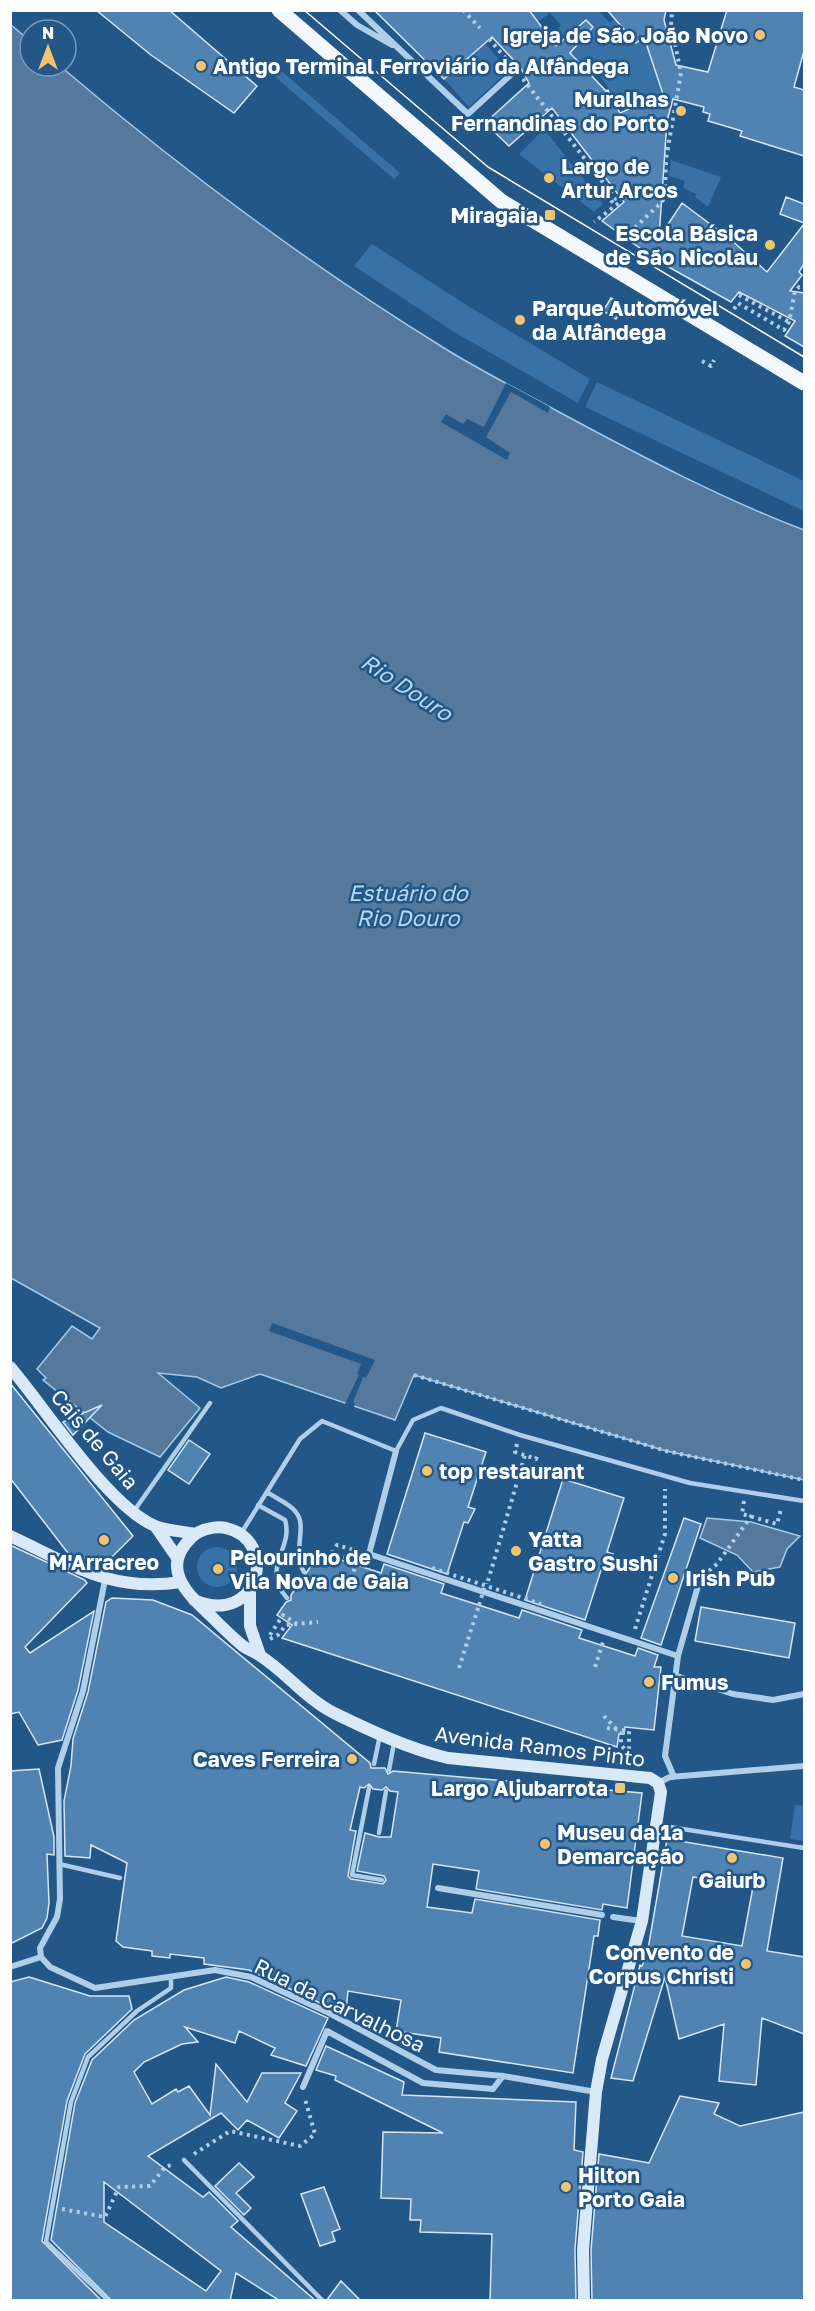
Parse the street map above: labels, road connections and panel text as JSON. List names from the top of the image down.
{
  "streets": {
    "street": ["Cais de Gaia", "Avenida Ramos Pinto", "Rua da Carvalhosa"]
  },
  "crossings": [
    ["Cais de Gaia", "Avenida Ramos Pinto"]
  ],
  "water": ["Rio Douro", "Estuário do Rio Douro"],
  "places": {
    "other": [
      "Igreja de São João Novo",
      "Antigo Terminal Ferroviário da Alfândega",
      "Muralhas Fernandinas do Porto",
      "Largo de Artur Arcos",
      "Escola Básica de São Nicolau",
      "Parque Automóvel da Alfândega",
      "top restaurant",
      "M'Arracreo",
      "Yatta Gastro Sushi",
      "Pelourinho de Vila Nova de Gaia",
      "Irish Pub",
      "Fumus",
      "Caves Ferreira",
      "Museu da 1ª Demarcação",
      "Gaiurb",
      "Convento de Corpus Christi",
      "Hilton Porto Gaia"
    ],
    "transit": ["Miragaia", "Largo Aljubarrota"]
  },
  "north": "top"
}
